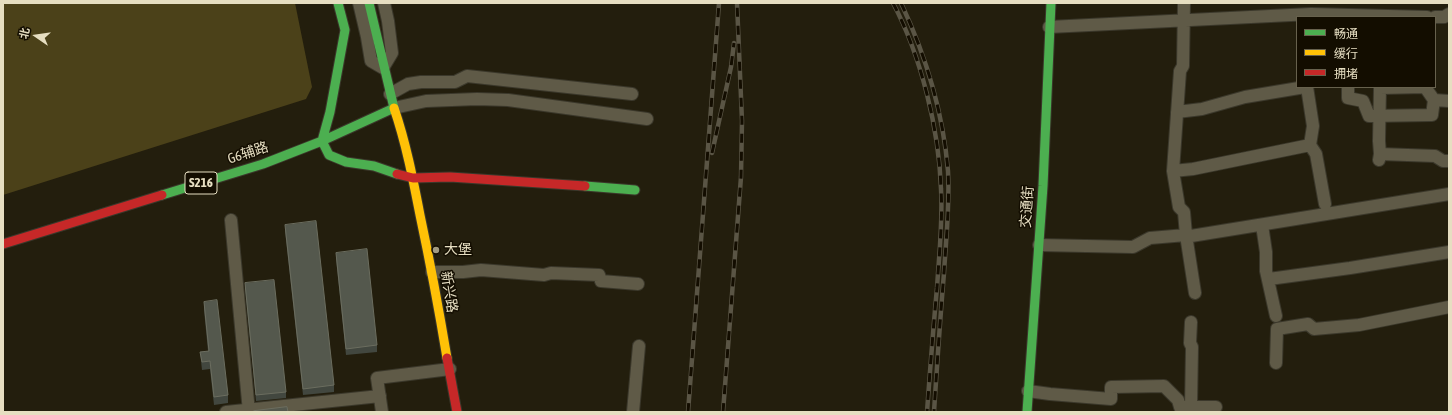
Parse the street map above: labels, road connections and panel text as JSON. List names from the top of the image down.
{
  "streets": {
    "street": [
      "G6辅路",
      "S216",
      "交通街",
      "新兴路"
    ]
  },
  "crossings": [
    ["G6辅路", "新兴路"]
  ],
  "places": ["大堡"],
  "legend": ["畅通", "缓行", "拥堵"],
  "north": "left"
}
